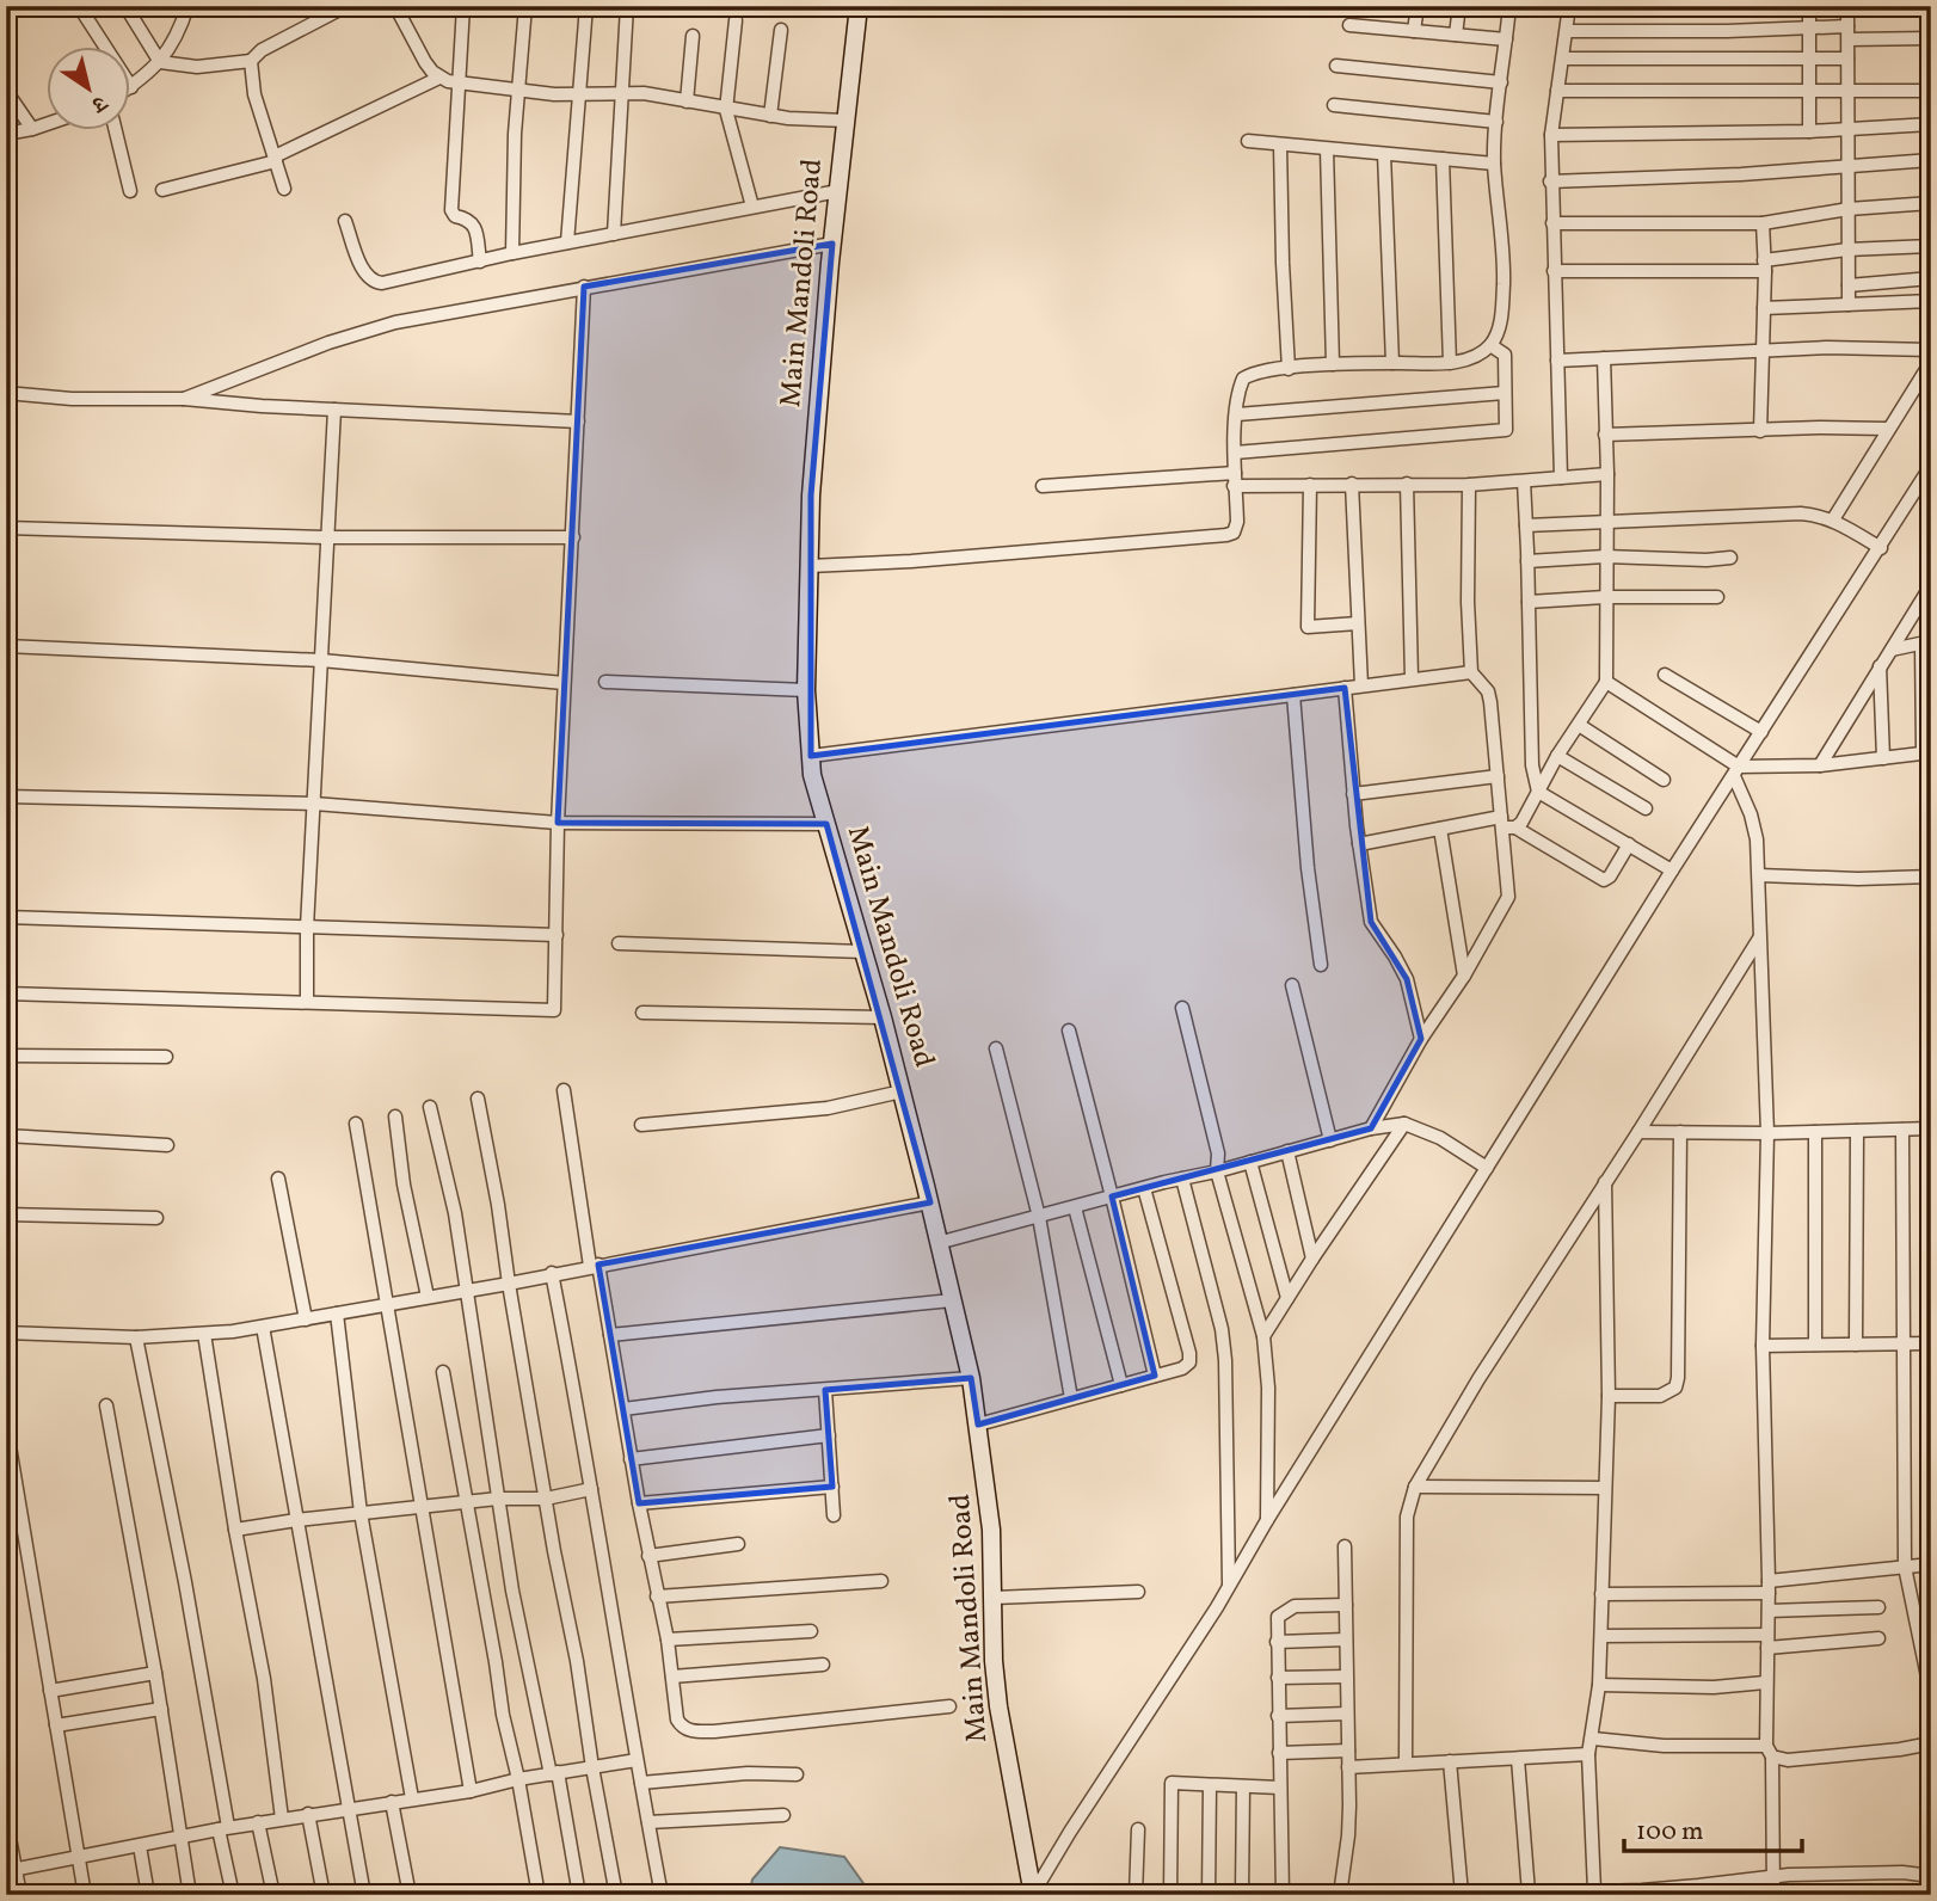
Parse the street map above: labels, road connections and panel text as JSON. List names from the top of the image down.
{
  "streets": {
    "street": ["Main Mandoli Road"]
  },
  "scale_bar": "100 m",
  "north": "bottom right"
}
